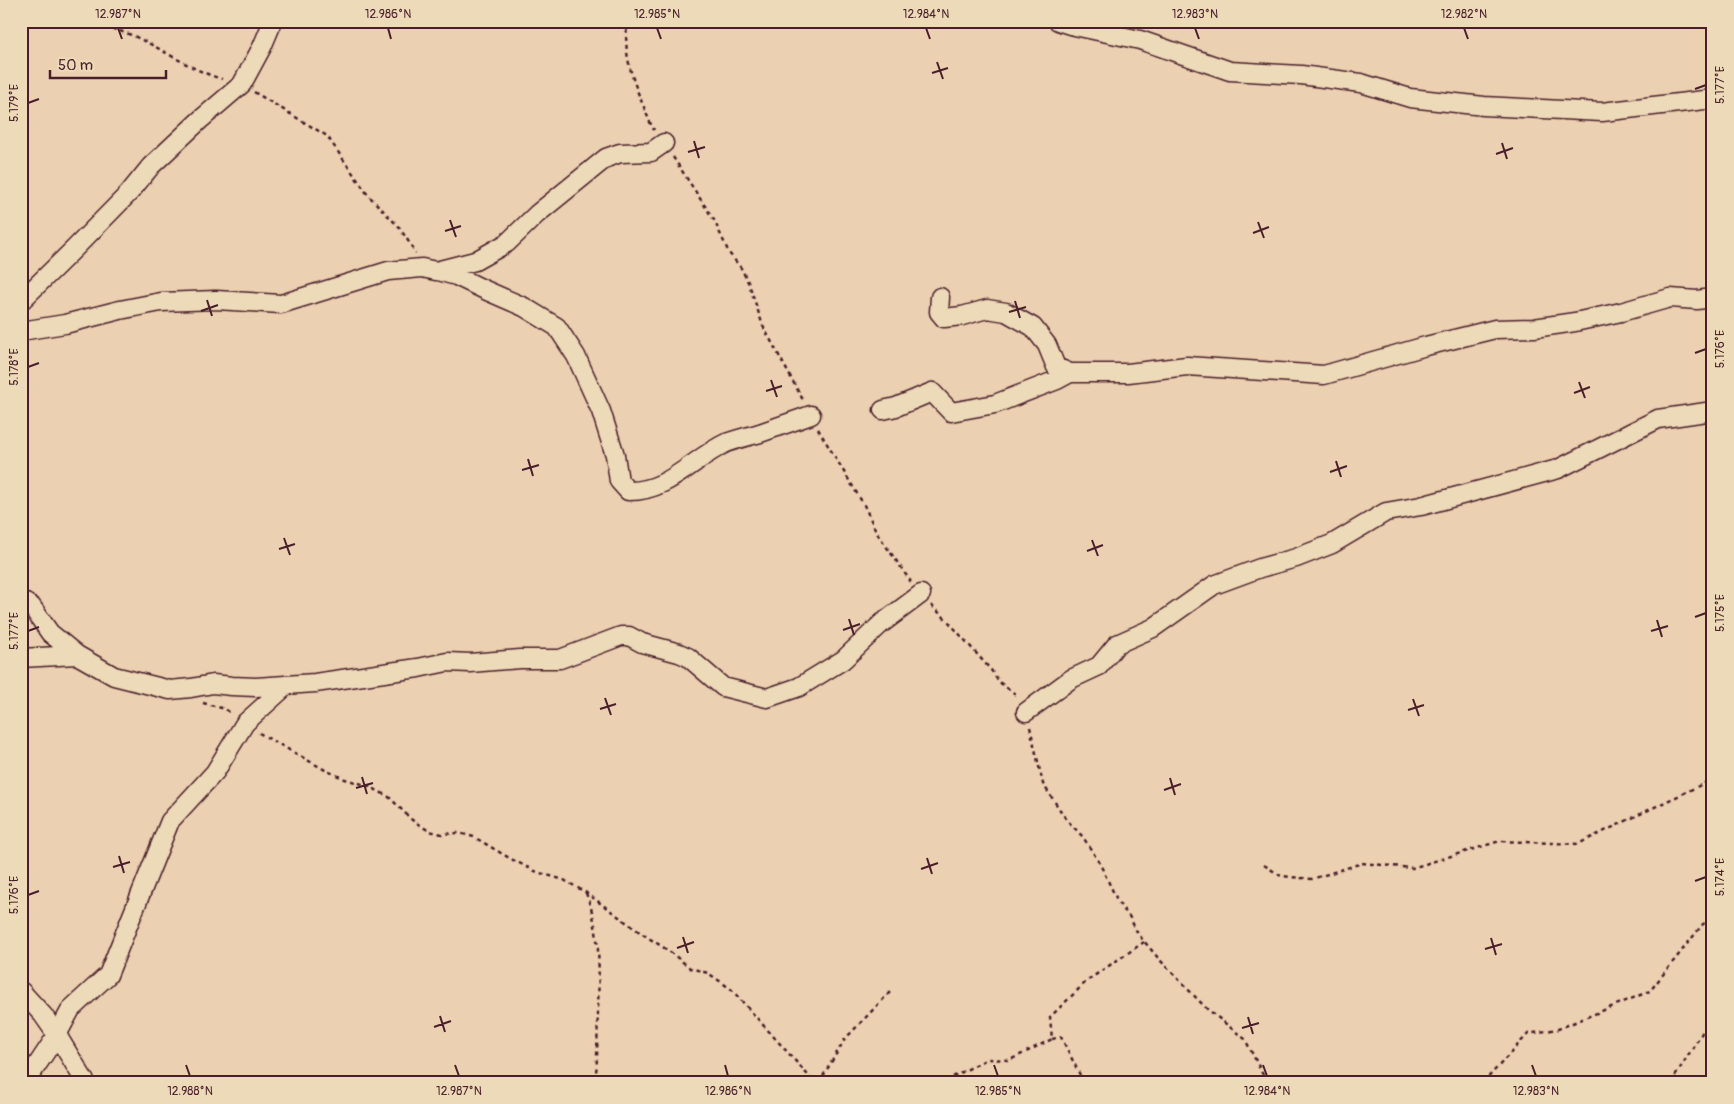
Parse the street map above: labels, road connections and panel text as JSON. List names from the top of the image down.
{
  "scale_bar": "50 m",
  "coordinates": [
    "12.987°N",
    "12.986°N",
    "12.985°N",
    "12.984°N",
    "12.983°N",
    "12.982°N",
    "5.177°E",
    "5.179°E",
    "5.176°E",
    "5.178°E",
    "5.175°E",
    "5.174°E",
    "12.988°N"
  ]
}
